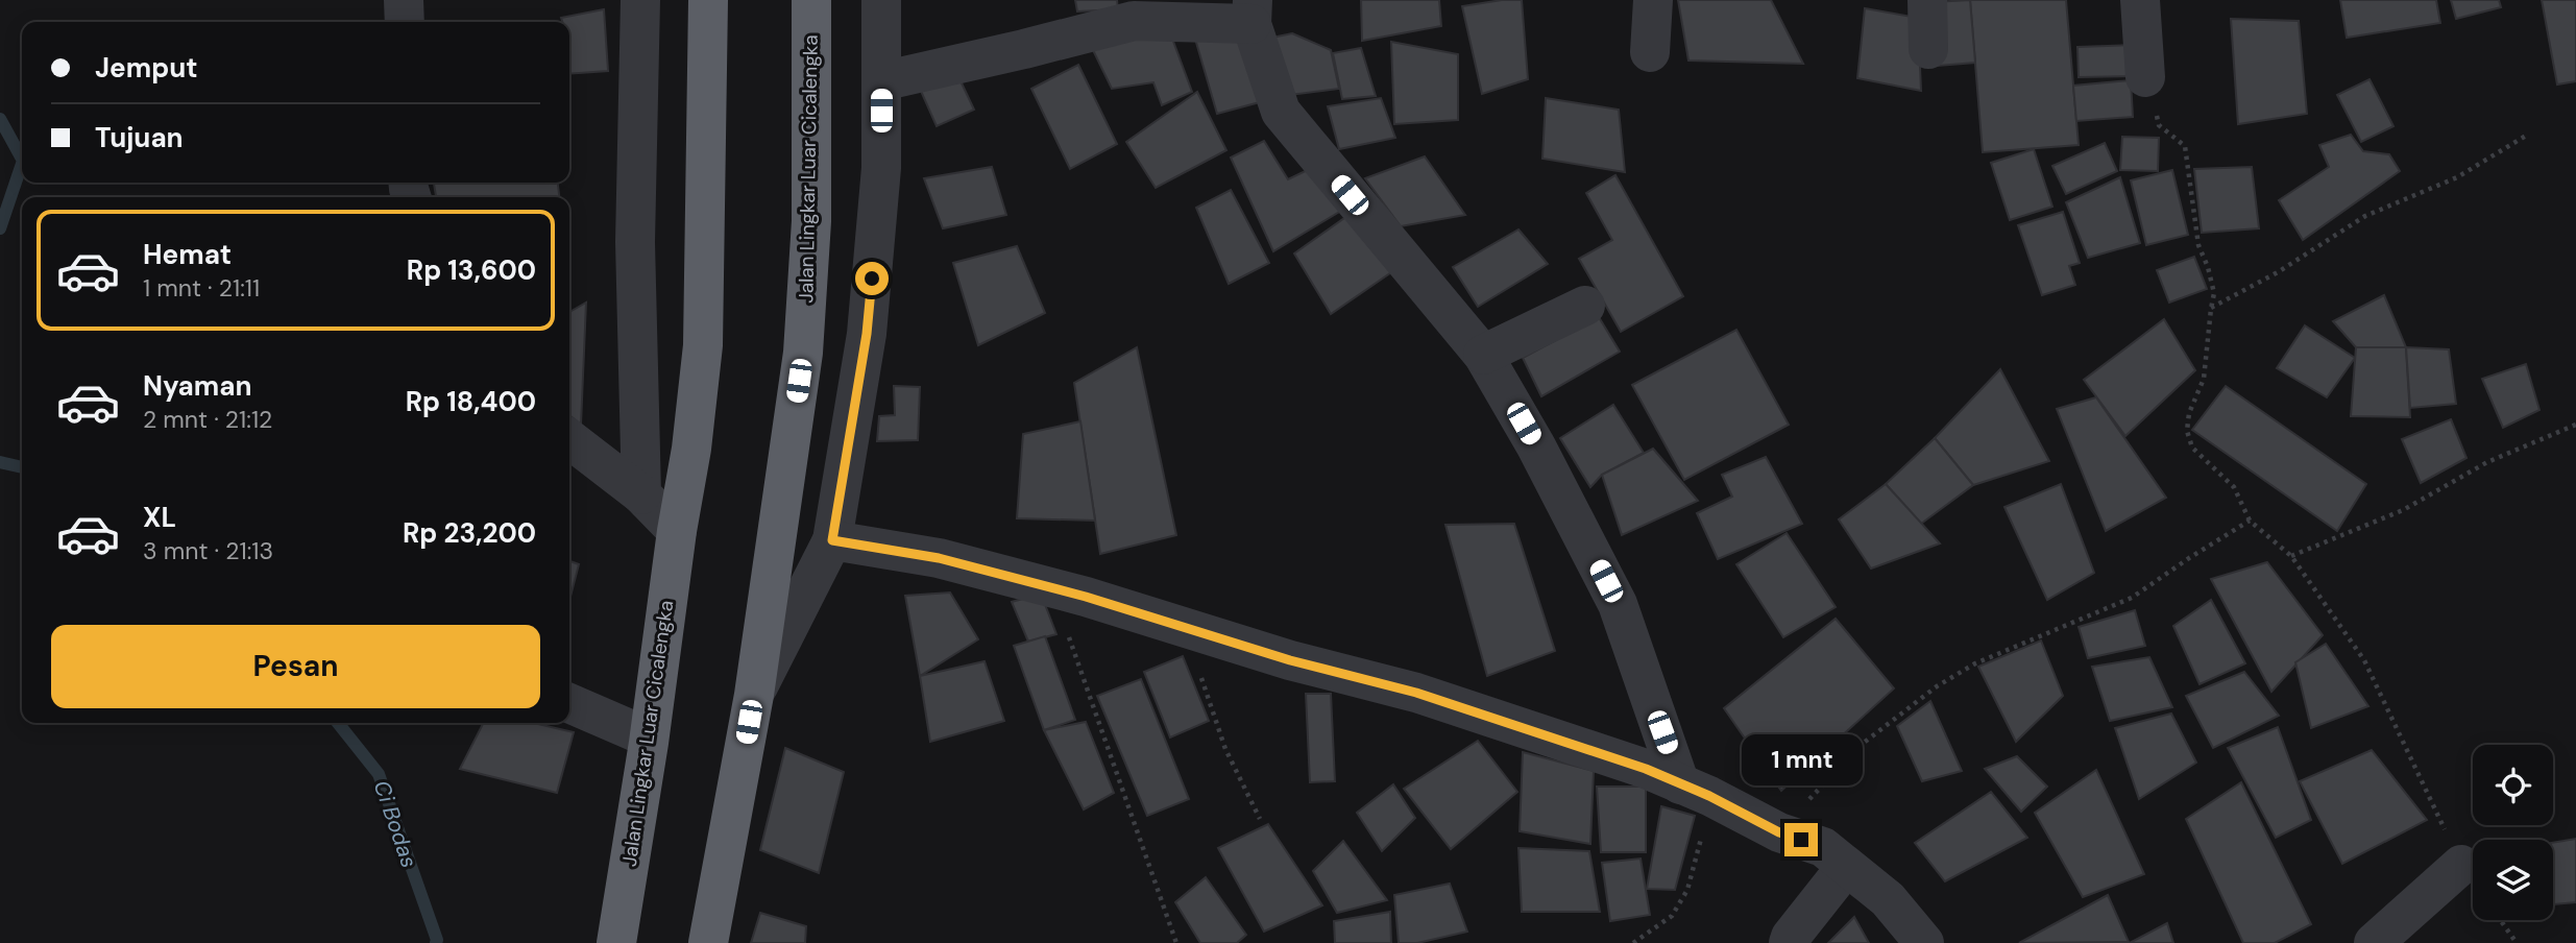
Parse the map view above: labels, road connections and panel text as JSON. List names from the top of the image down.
{
  "streets": {
    "highway": ["Jalan Lingkar Luar Cicalengka"]
  },
  "water": ["Ci Bodas"],
  "page": {
    "banner": ["Jemput", "Tujuan"],
    "list": [
      {
        "name": "Hemat",
        "note": "1 mnt · 21:11",
        "value": "Rp 13,600"
      },
      {
        "name": "Nyaman",
        "note": "2 mnt · 21:12",
        "value": "Rp 18,400"
      },
      {
        "name": "XL",
        "note": "3 mnt · 21:13",
        "value": "Rp 23,200"
      }
    ],
    "buttons": "Pesan",
    "bubble": "1 mnt"
  }
}
